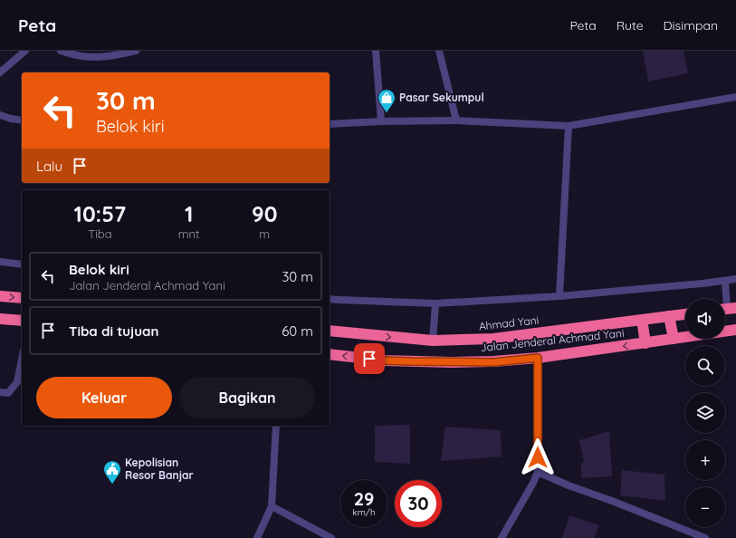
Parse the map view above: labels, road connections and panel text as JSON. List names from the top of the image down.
{
  "streets": {
    "highway": ["Ahmad Yani", "Jalan Jenderal Achmad Yani"]
  },
  "one_way": ["Jalan Jenderal Achmad Yani"],
  "places": {
    "shop": ["Pasar Sekumpul"],
    "public building": ["Kepolisian Resor Banjar"]
  },
  "page": {
    "header": "Peta",
    "nav": ["Peta", "Rute", "Disimpan"],
    "turn": ["30 m", "Belok kiri"],
    "then": "Lalu",
    "eta": [
      "10:57",
      "Tiba",
      "1",
      "mnt",
      "90",
      "m"
    ],
    "list": [
      {
        "name": "Belok kiri",
        "note": "Jalan Jenderal Achmad Yani",
        "value": "30 m"
      },
      {
        "name": "Tiba di tujuan",
        "value": "60 m"
      }
    ],
    "map_buttons": ["+", "−"],
    "buttons": ["Keluar", "Bagikan"],
    "speed": "29 km/h",
    "limit": "30"
  }
}
